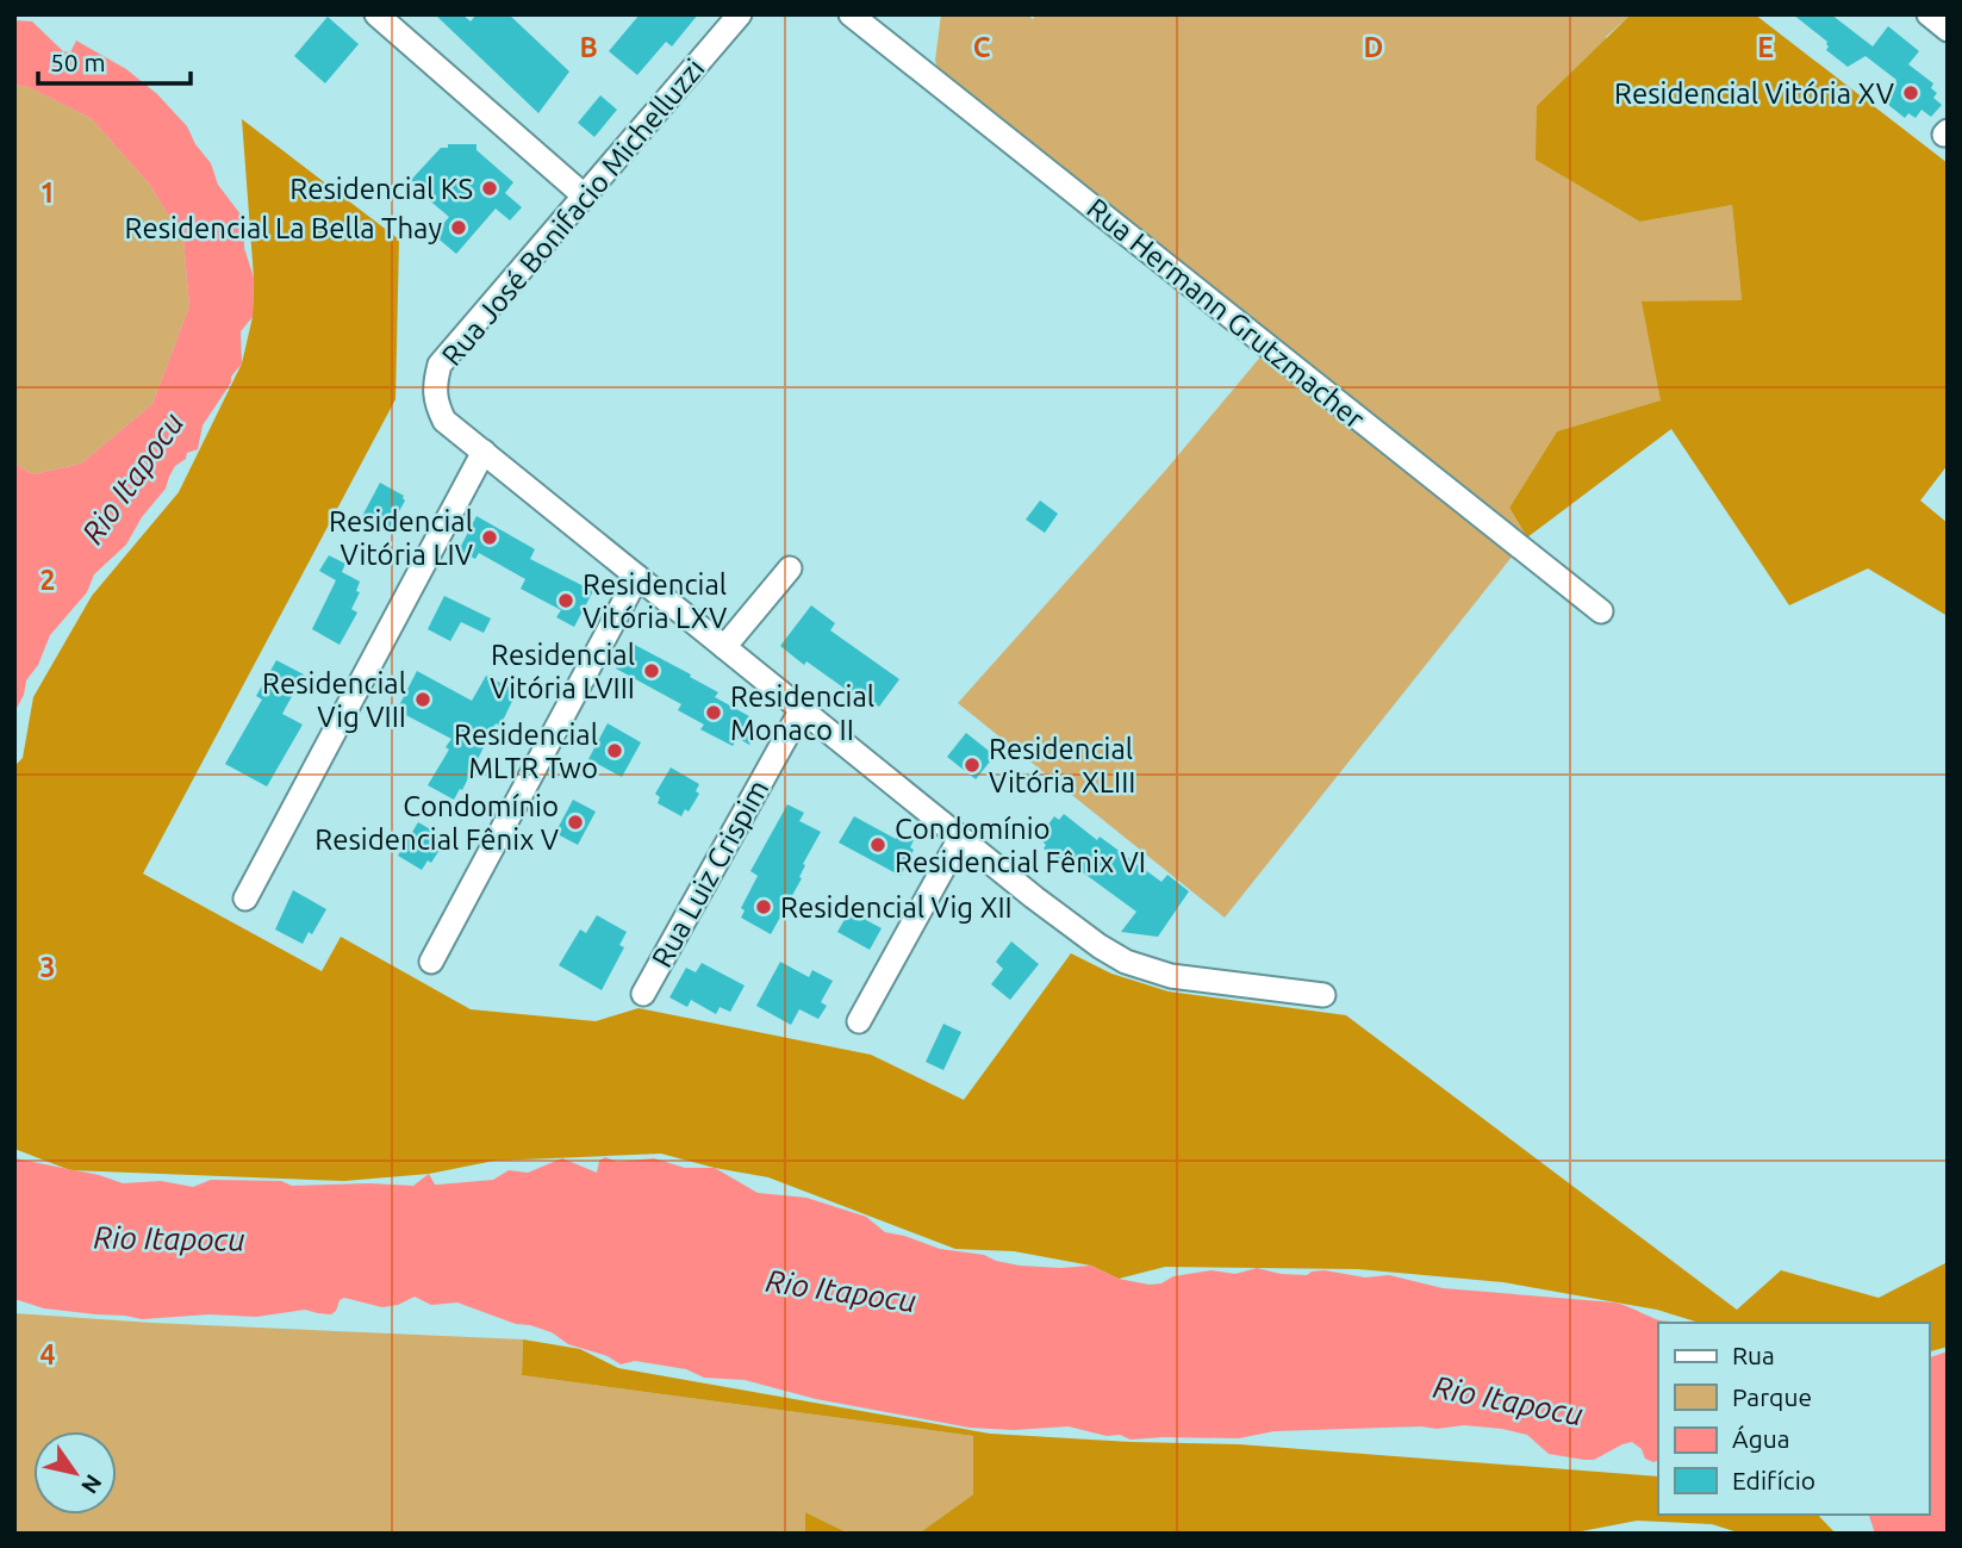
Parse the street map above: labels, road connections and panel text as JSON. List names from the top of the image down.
{
  "streets": {
    "street": ["Rua José Bonifacio Michelluzzi", "Rua Hermann Grutzmacher", "Rua Luiz Crispim"]
  },
  "water": ["Rio Itapocu"],
  "places": [
    "Residencial Vitória XV",
    "Residencial KS",
    "Residencial La Bella Thay",
    "Residencial Vitória LIV",
    "Residencial Vitória LXV",
    "Residencial Vitória LVIII",
    "Residencial Vig VIII",
    "Residencial Monaco II",
    "Residencial MLTR Two",
    "Residencial Vitória XLIII",
    "Condomínio Residencial Fênix V",
    "Condomínio Residencial Fênix VI",
    "Residencial Vig XII"
  ],
  "legend": [
    "Rua",
    "Parque",
    "Água",
    "Edifício"
  ],
  "scale_bar": "50 m",
  "north": "bottom right",
  "grid": {
    "columns": [
      "B",
      "C",
      "D",
      "E"
    ],
    "rows": [
      "1",
      "2",
      "3",
      "4"
    ]
  }
}
